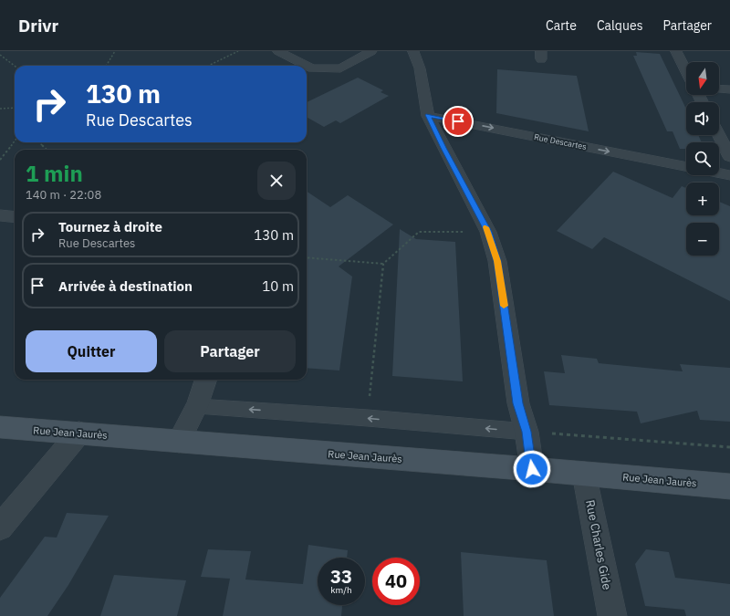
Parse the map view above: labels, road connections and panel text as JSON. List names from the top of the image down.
{
  "streets": {
    "main road": ["Rue Jean Jaurès"],
    "street": ["Rue Descartes", "Rue Charles Gide"]
  },
  "crossings": [
    ["Rue Jean Jaurès", "Rue Charles Gide"]
  ],
  "one_way": ["Rue Descartes"],
  "north": "bottom",
  "page": {
    "header": "Drivr",
    "nav": ["Carte", "Calques", "Partager"],
    "map_buttons": ["+", "−"],
    "turn": ["130 m", "Rue Descartes"],
    "heading": ["1 min", "140 m · 22:08"],
    "list": [
      {
        "name": "Tournez à droite",
        "note": "Rue Descartes",
        "value": "130 m"
      },
      {
        "name": "Arrivée à destination",
        "value": "10 m"
      }
    ],
    "buttons": ["Quitter", "Partager"],
    "speed": "33 km/h",
    "limit": "40"
  }
}
